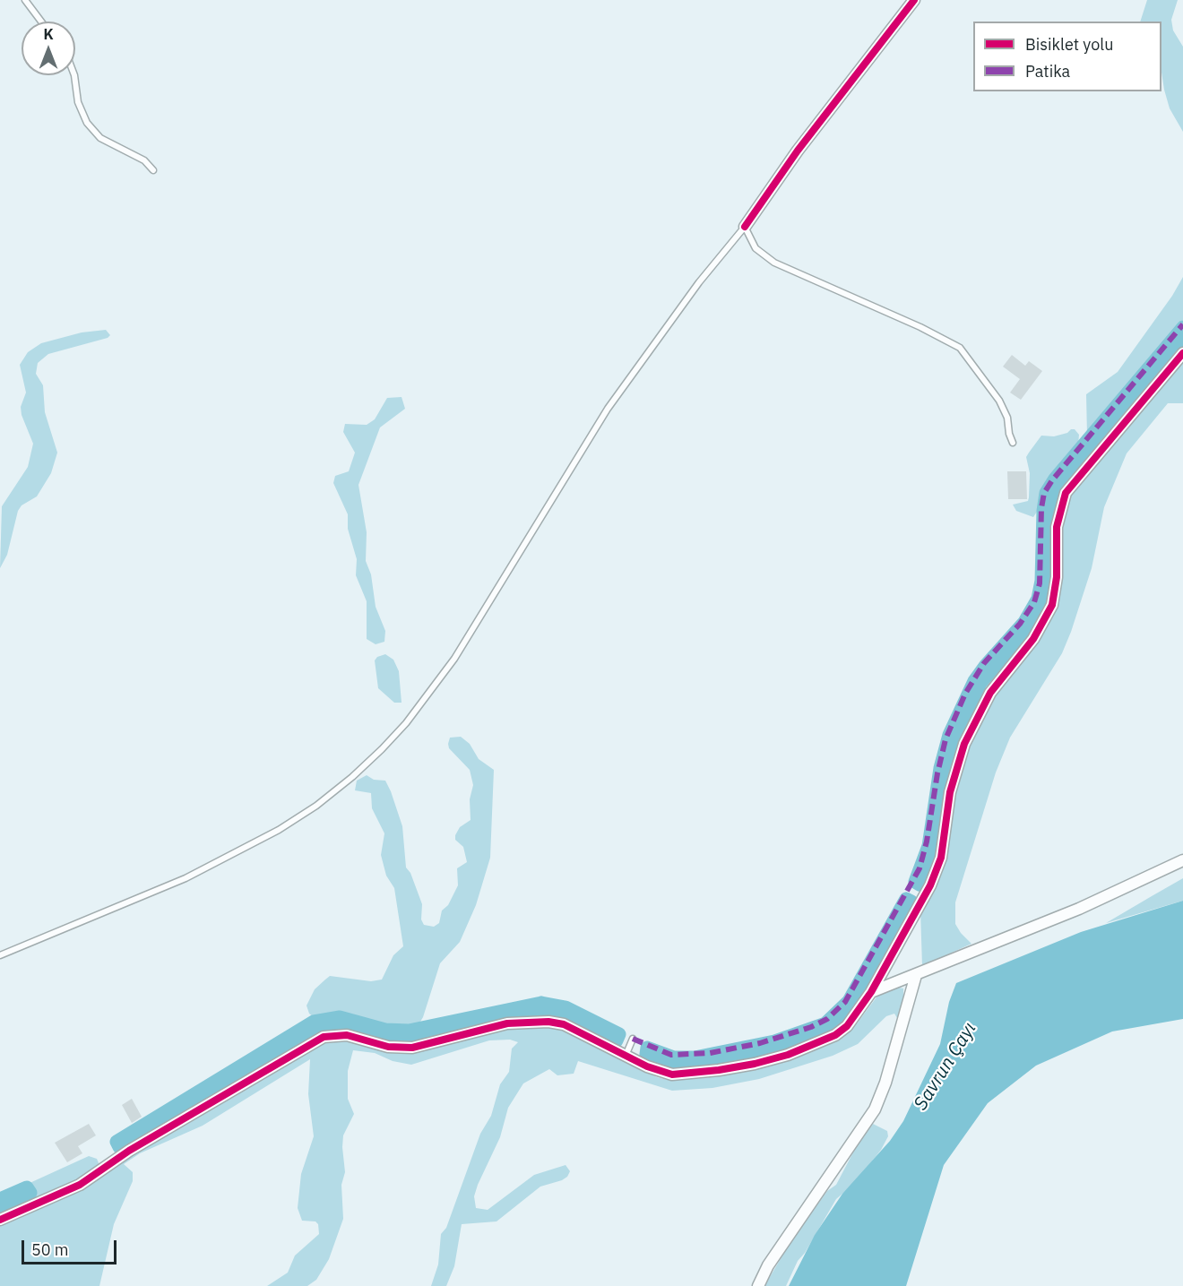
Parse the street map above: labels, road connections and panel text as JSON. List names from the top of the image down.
{
  "water": ["Savrun Çayı"],
  "legend": ["Bisiklet yolu", "Patika"],
  "scale_bar": "50 m",
  "north": "top"
}
